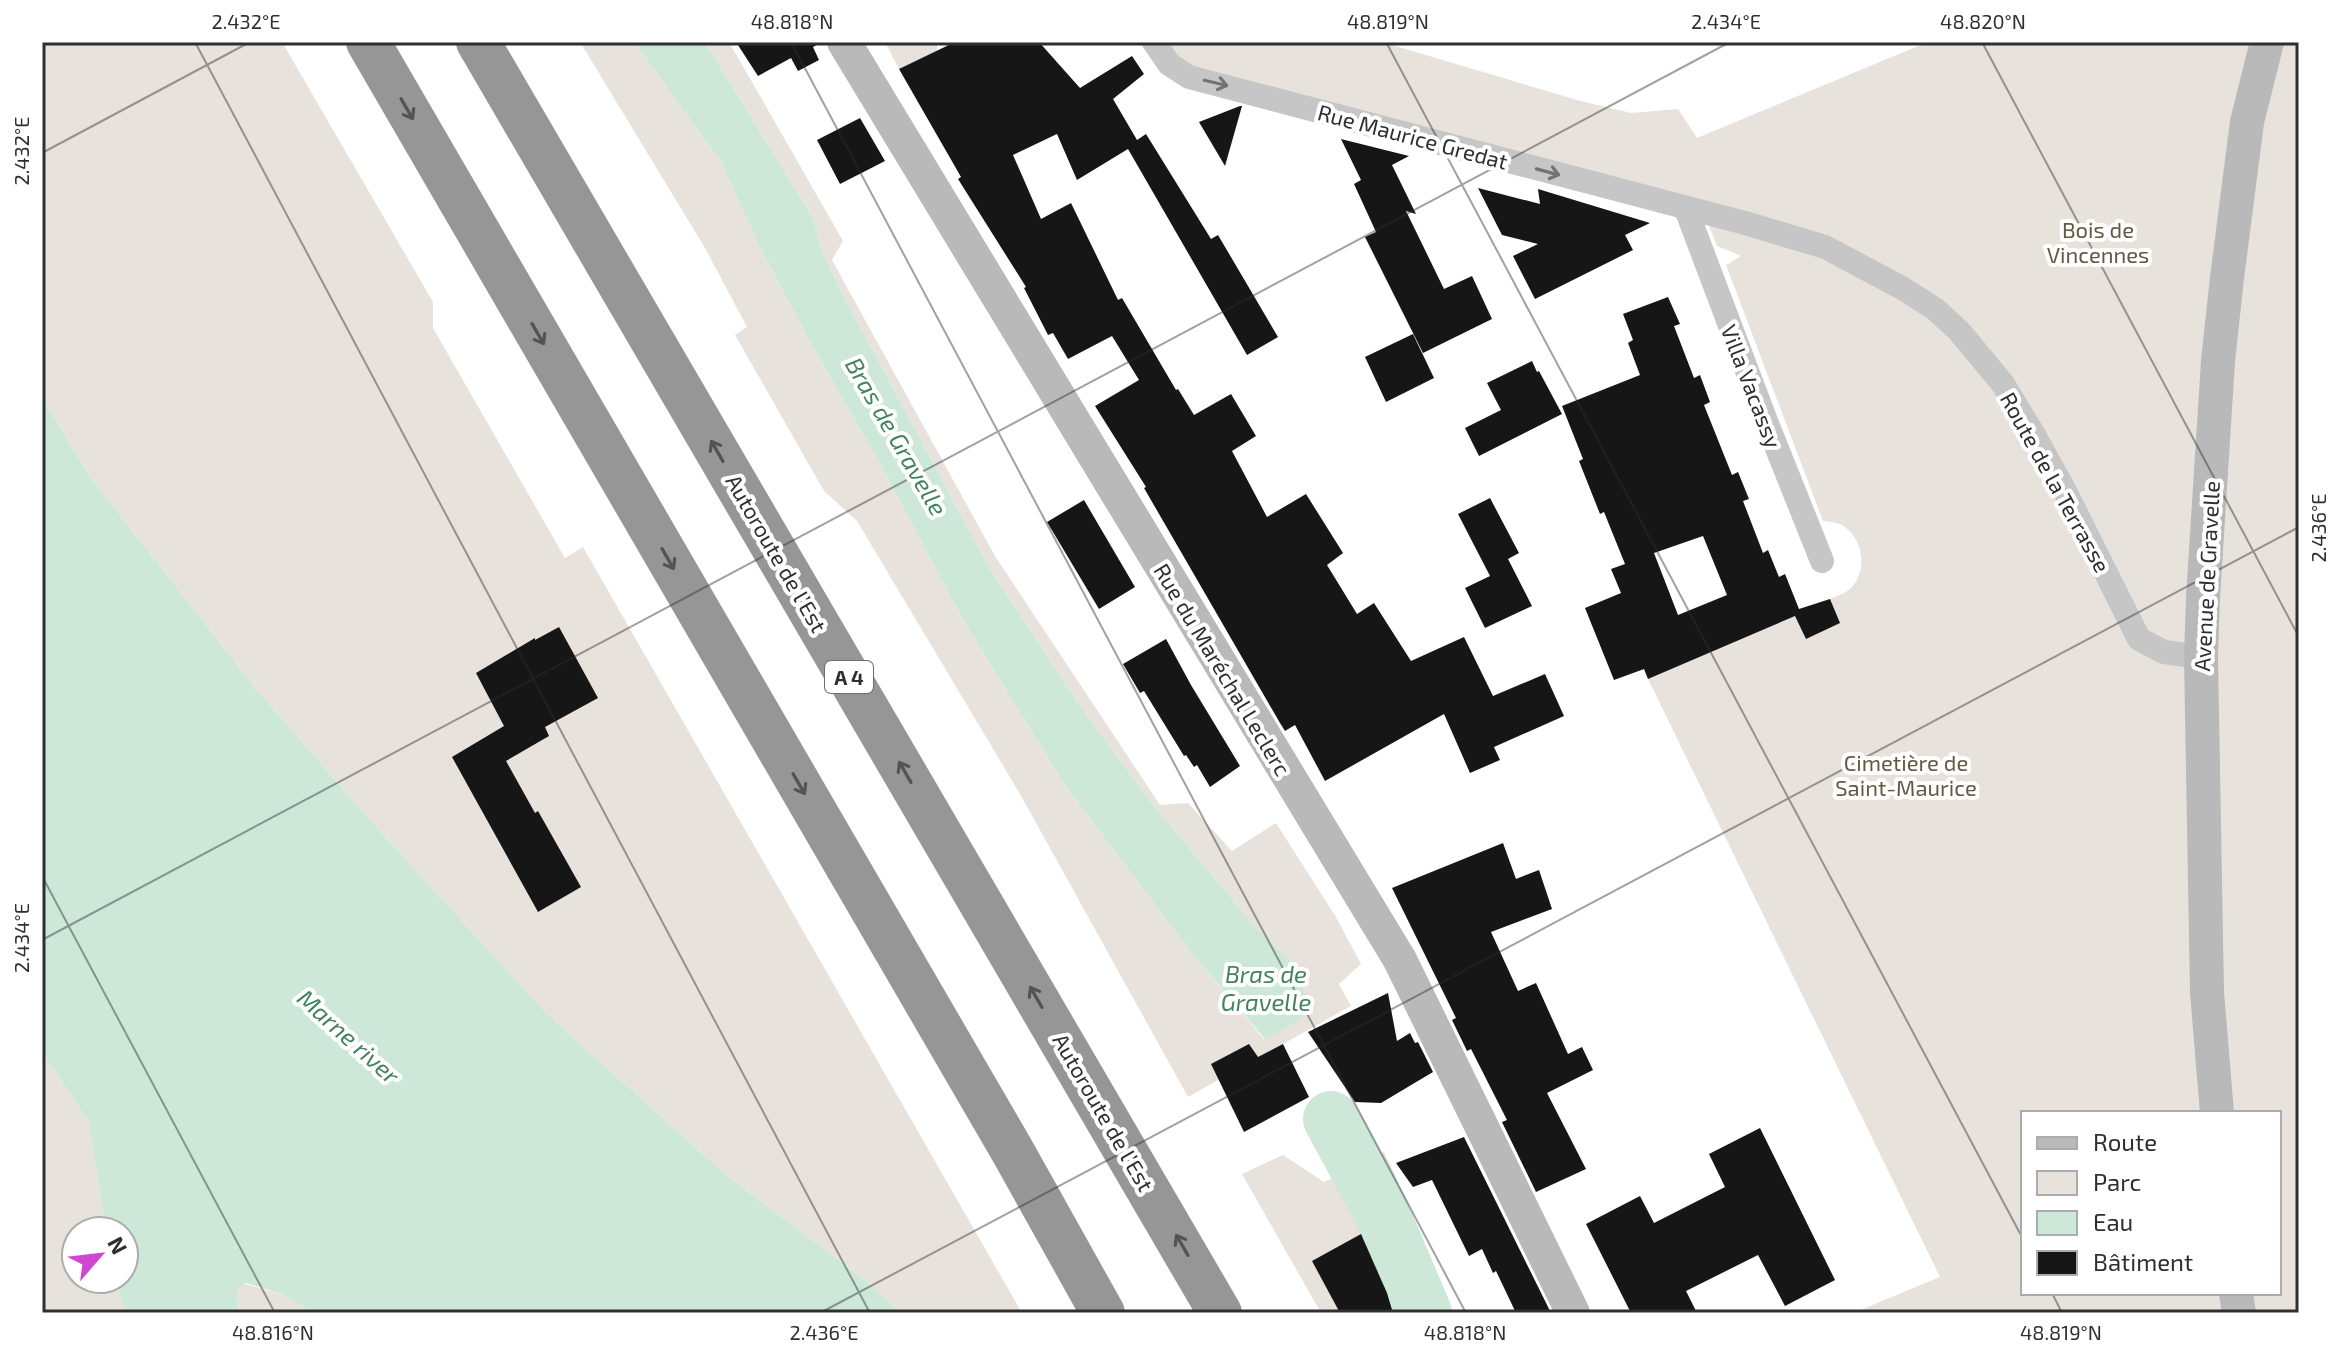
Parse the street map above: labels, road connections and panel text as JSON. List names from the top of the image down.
{
  "streets": {
    "highway": ["Autoroute de l’Est", "A 4"],
    "street": [
      "Rue Maurice Gredat",
      "Villa Vacassy",
      "Route de la Terrasse",
      "Avenue de Gravelle",
      "Rue du Maréchal Leclerc"
    ]
  },
  "crossings": [
    ["Rue Maurice Gredat", "Villa Vacassy"],
    ["Rue Maurice Gredat", "Route de la Terrasse"],
    ["Villa Vacassy", "Route de la Terrasse"],
    ["Route de la Terrasse", "Avenue de Gravelle"]
  ],
  "one_way": ["Rue Maurice Gredat"],
  "water": ["Bras de Gravelle", "Marne river"],
  "parks": ["Bois de Vincennes", "Cimetière de Saint-Maurice"],
  "legend": [
    "Route",
    "Parc",
    "Eau",
    "Bâtiment"
  ],
  "north": "top right",
  "coordinates": [
    "2.432°E",
    "48.818°N",
    "48.819°N",
    "2.434°E",
    "48.820°N",
    "2.436°E",
    "48.816°N"
  ]
}
